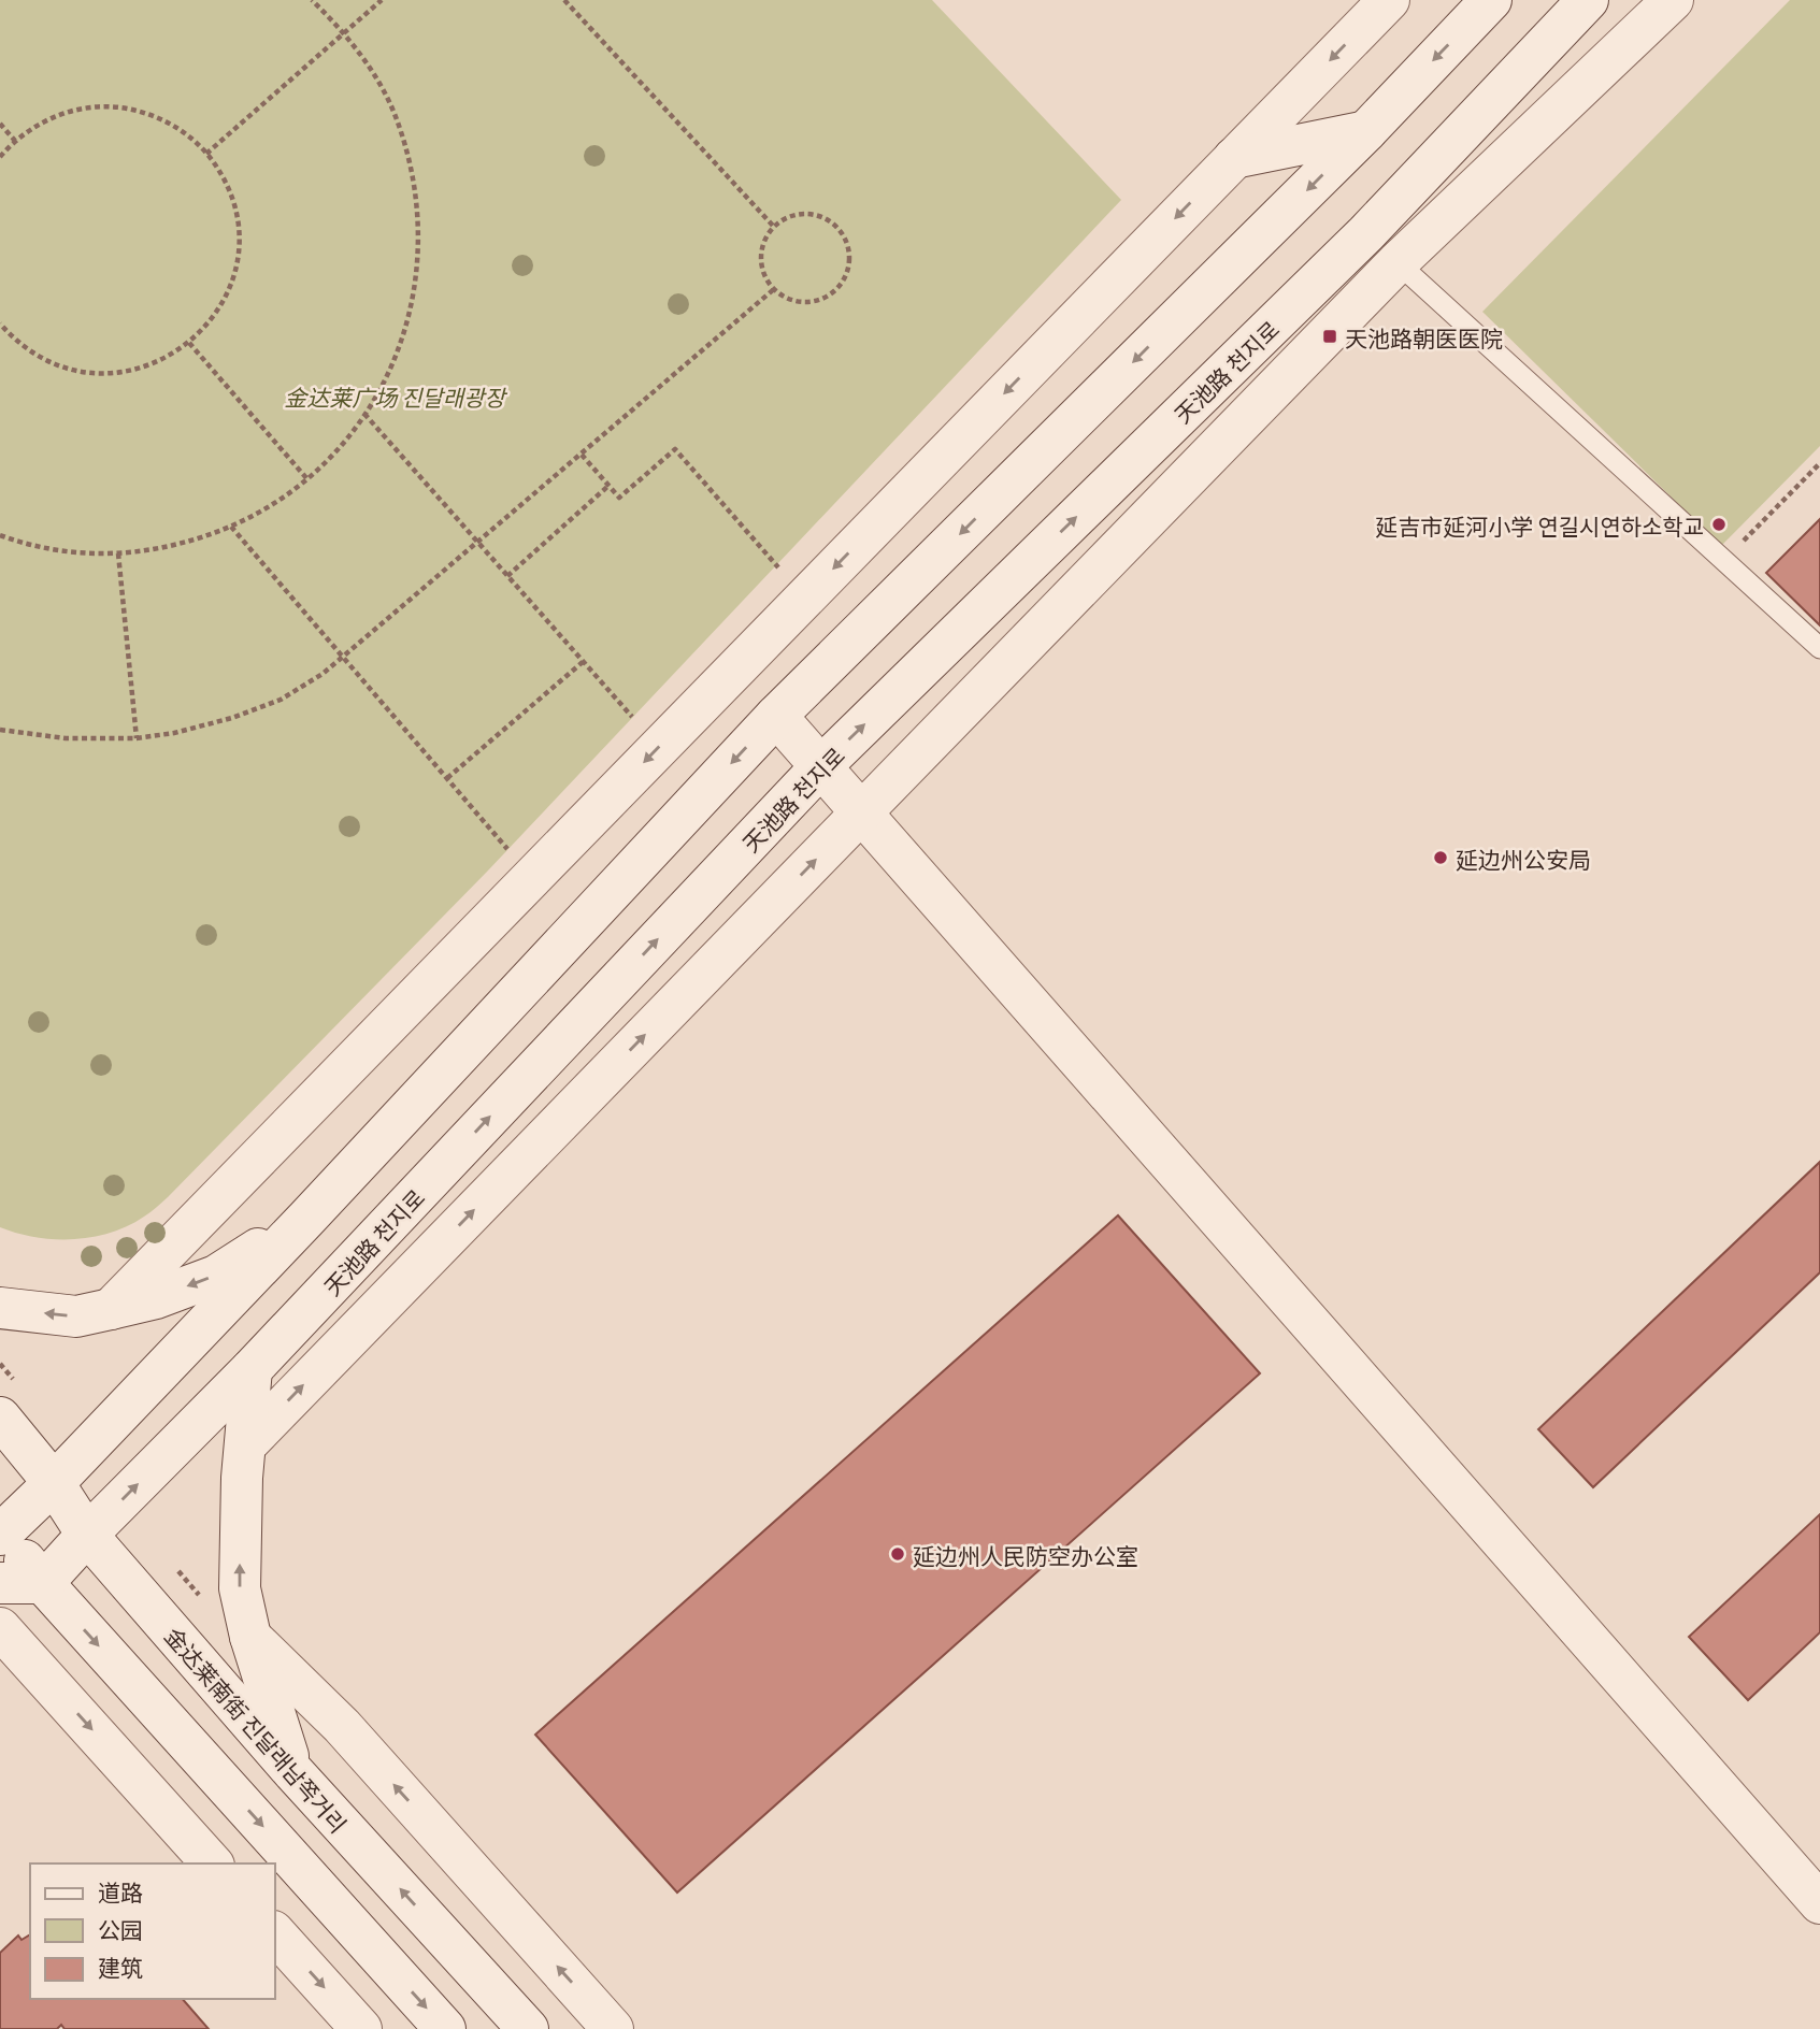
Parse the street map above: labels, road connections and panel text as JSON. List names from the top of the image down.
{
  "streets": {
    "main road": ["天池路 천지로", "金达莱南街 진달래남쪽거리"]
  },
  "crossings": [
    ["天池路 천지로", "金达莱南街 진달래남쪽거리"]
  ],
  "parks": ["金达莱广场 진달래광장"],
  "places": {
    "transit": ["天池路朝医医院"],
    "other": ["延吉市延河小学 연길시연하소학교", "延边州公安局", "延边州人民防空办公室"]
  },
  "legend": ["道路", "公园", "建筑"]
}
